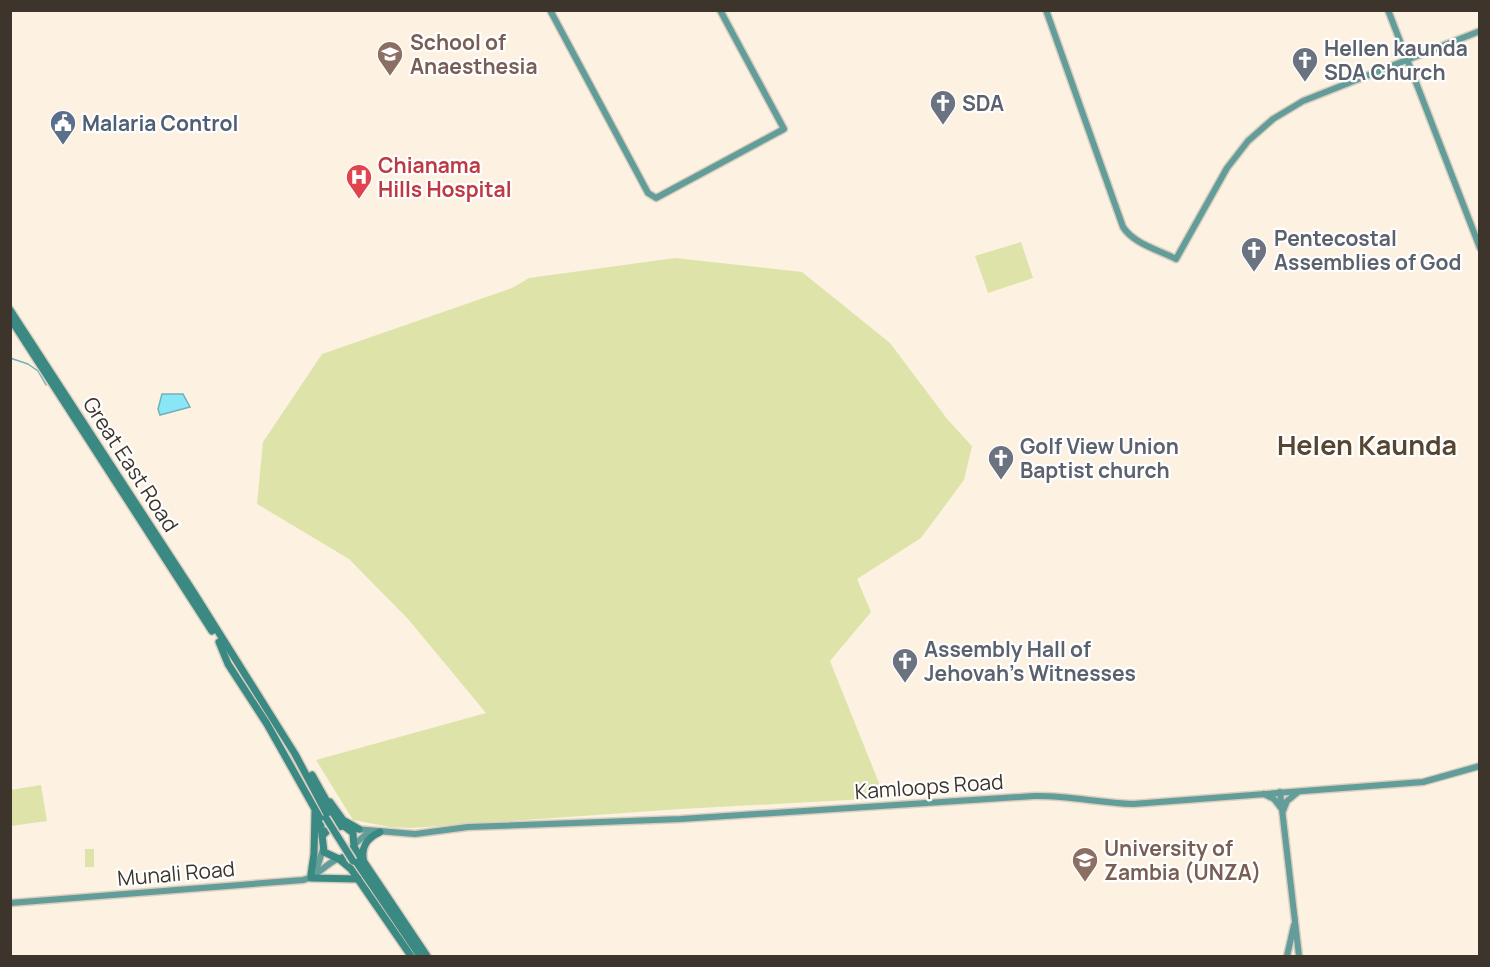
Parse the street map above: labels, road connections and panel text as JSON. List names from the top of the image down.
{
  "streets": {
    "main road": ["Great East Road", "Kamloops Road", "Munali Road"]
  },
  "crossings": [
    ["Great East Road", "Kamloops Road"]
  ],
  "districts": ["Helen Kaunda"],
  "places": {
    "school or university": ["School of Anaesthesia", "University of Zambia (UNZA)"],
    "church": [
      "Hellen kaunda SDA Church",
      "SDA",
      "Pentecostal Assemblies of God",
      "Golf View Union Baptist church",
      "Assembly Hall of Jehovah's Witnesses"
    ],
    "public building": ["Malaria Control"],
    "hospital": ["Chianama Hills Hospital"]
  }
}
